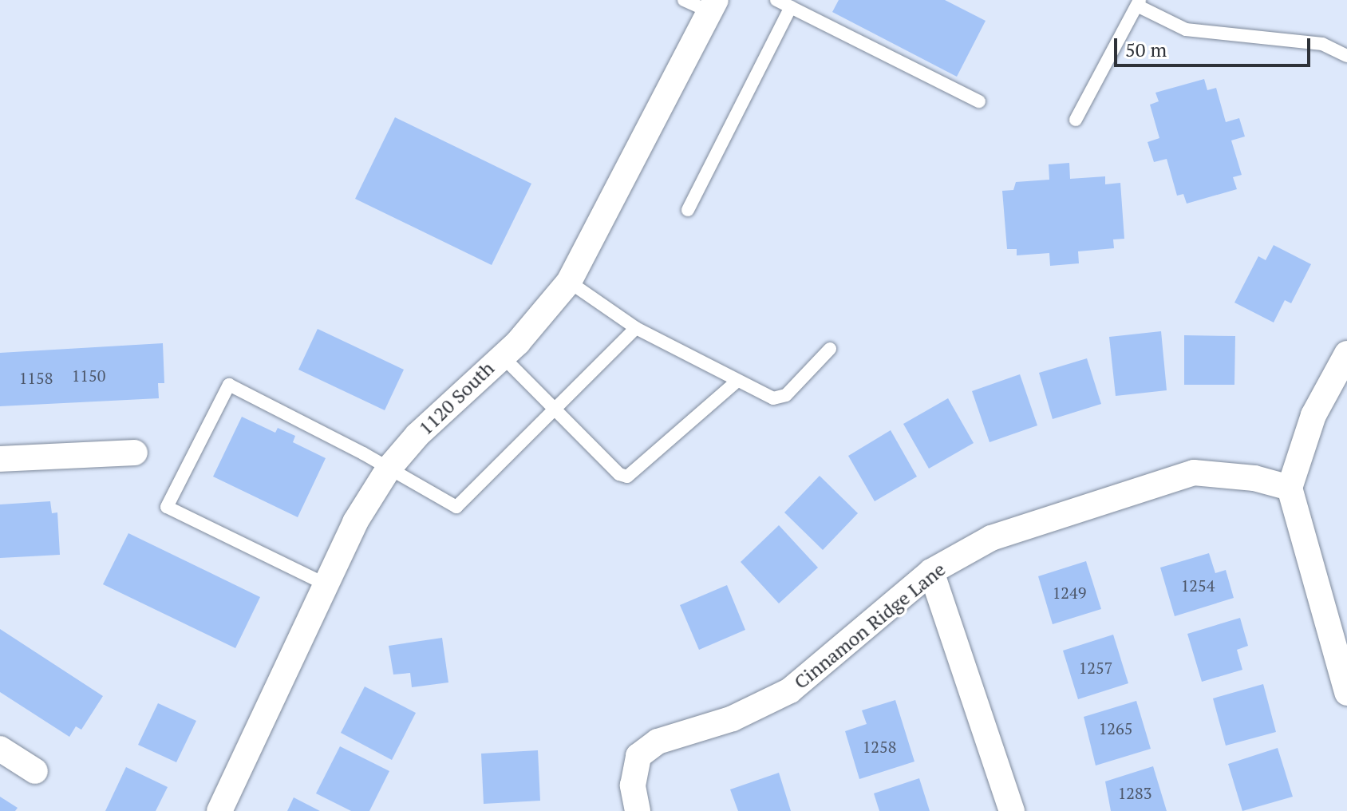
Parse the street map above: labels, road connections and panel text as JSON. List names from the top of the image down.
{
  "streets": {
    "street": ["1120 South", "Cinnamon Ridge Lane"]
  },
  "house_numbers": [
    "1150",
    "1158",
    "1254",
    "1249",
    "1257",
    "1265",
    "1258",
    "1283"
  ],
  "scale_bar": "50 m"
}
